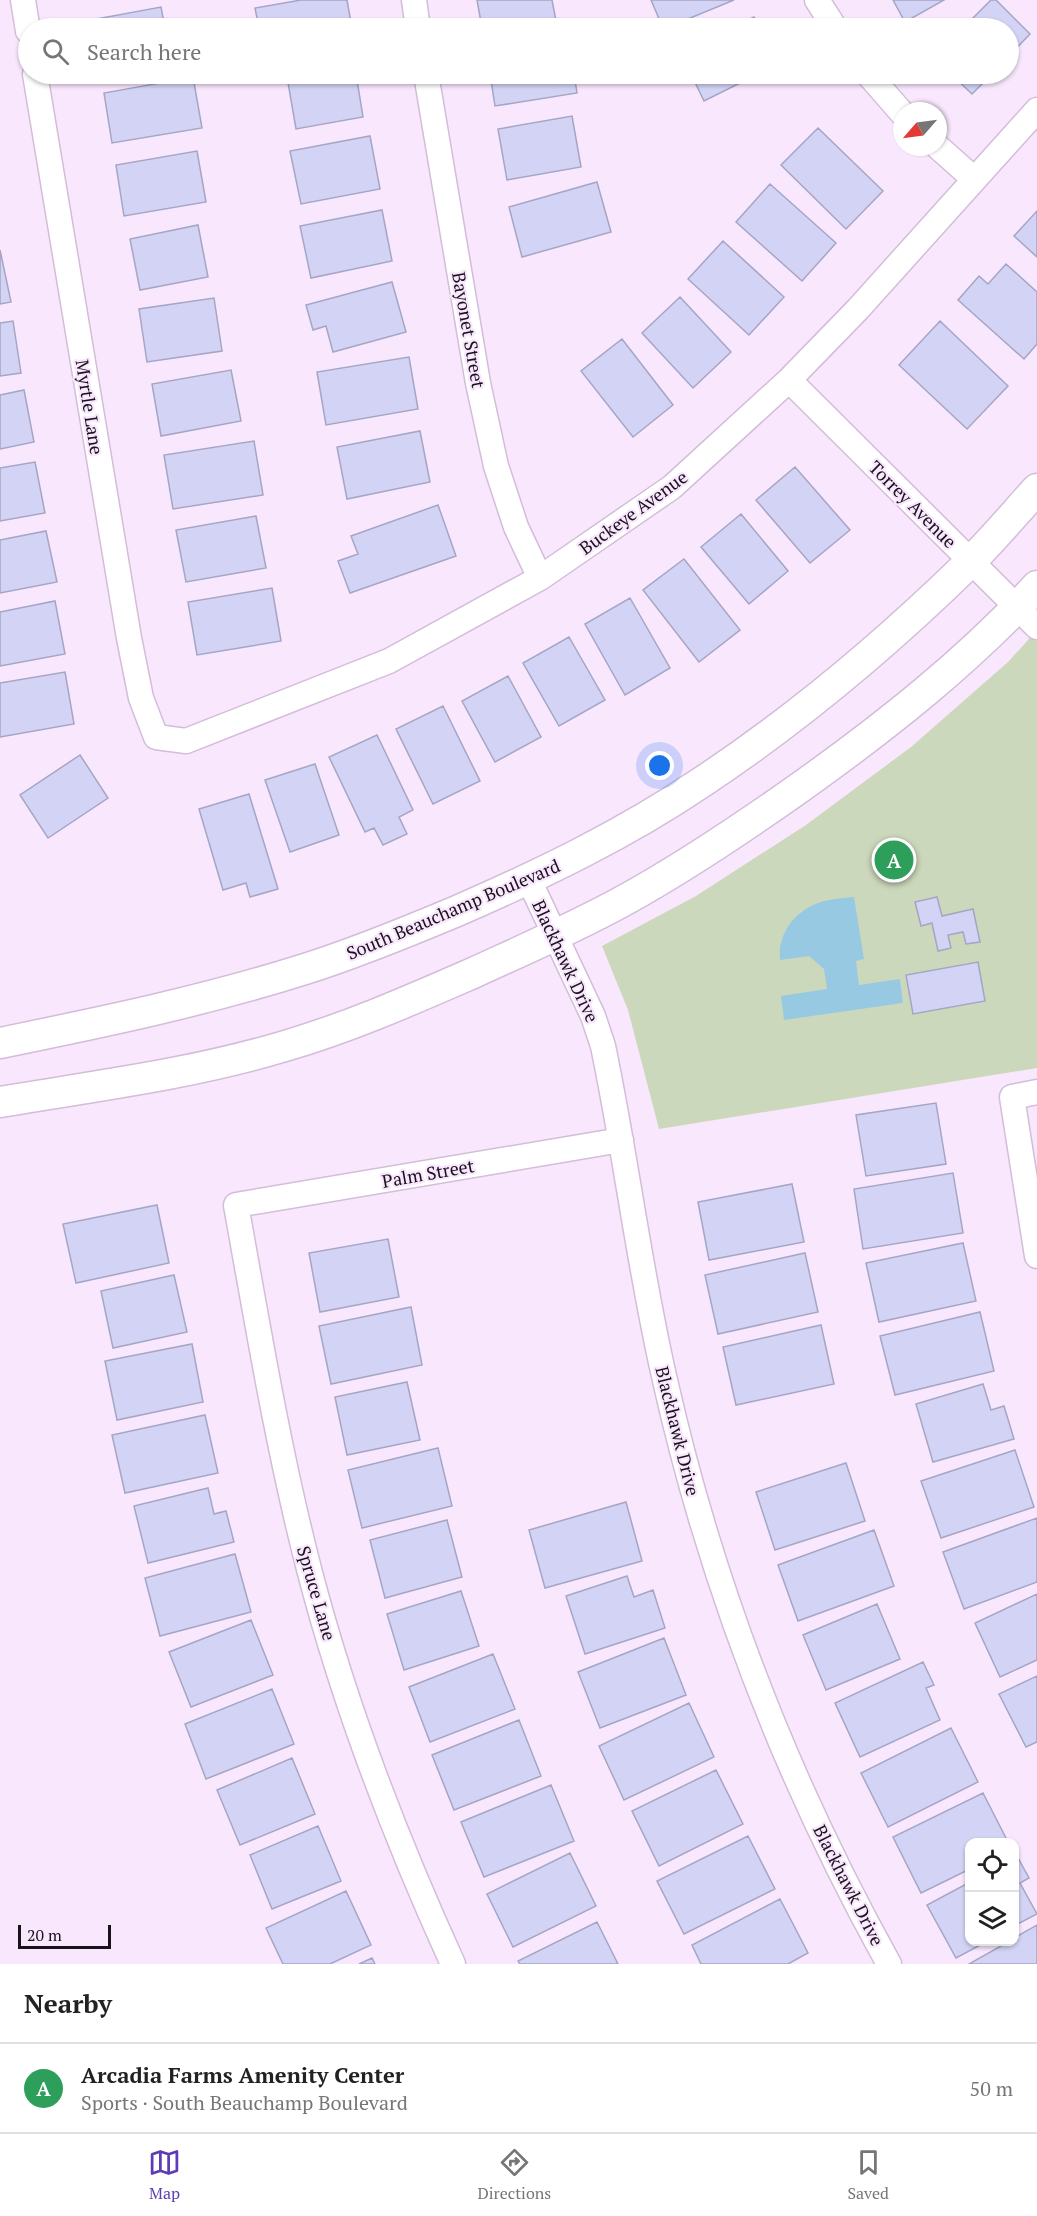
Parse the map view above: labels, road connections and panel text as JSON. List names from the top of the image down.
{
  "streets": {
    "street": [
      "Bayonet Street",
      "Myrtle Lane",
      "Torrey Avenue",
      "Buckeye Avenue",
      "South Beauchamp Boulevard",
      "Blackhawk Drive",
      "Palm Street",
      "Spruce Lane"
    ]
  },
  "crossings": [
    ["Bayonet Street", "Buckeye Avenue"],
    ["Myrtle Lane", "Buckeye Avenue"],
    ["Torrey Avenue", "Buckeye Avenue"],
    ["Torrey Avenue", "South Beauchamp Boulevard"],
    ["South Beauchamp Boulevard", "Blackhawk Drive"],
    ["Blackhawk Drive", "Palm Street"],
    ["Palm Street", "Spruce Lane"]
  ],
  "scale_bar": "20 m",
  "north": "bottom left",
  "page": {
    "search": "Search here",
    "pins": "A",
    "scale": "20 m",
    "heading": "Nearby",
    "list": [
      {
        "mark": "A",
        "name": "Arcadia Farms Amenity Center",
        "note": "Sports · South Beauchamp Boulevard",
        "value": "50 m"
      }
    ],
    "nav": ["Map", "Directions", "Saved"]
  }
}
